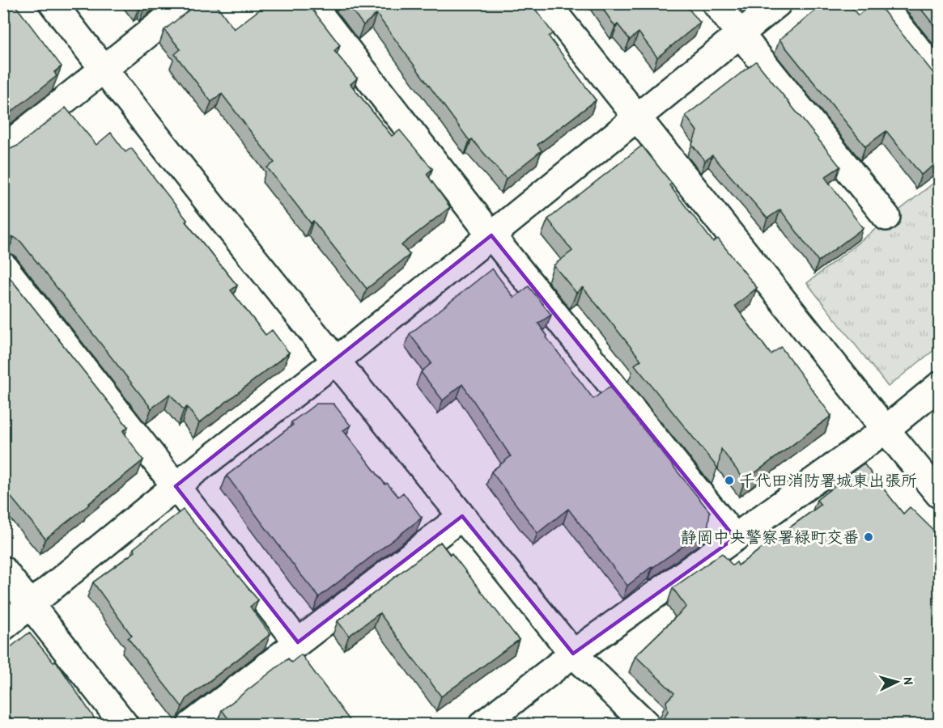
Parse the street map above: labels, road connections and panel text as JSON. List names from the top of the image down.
{
  "places": ["千代田消防署城東出張所", "静岡中央警察署緑町交番"],
  "north": "right"
}
